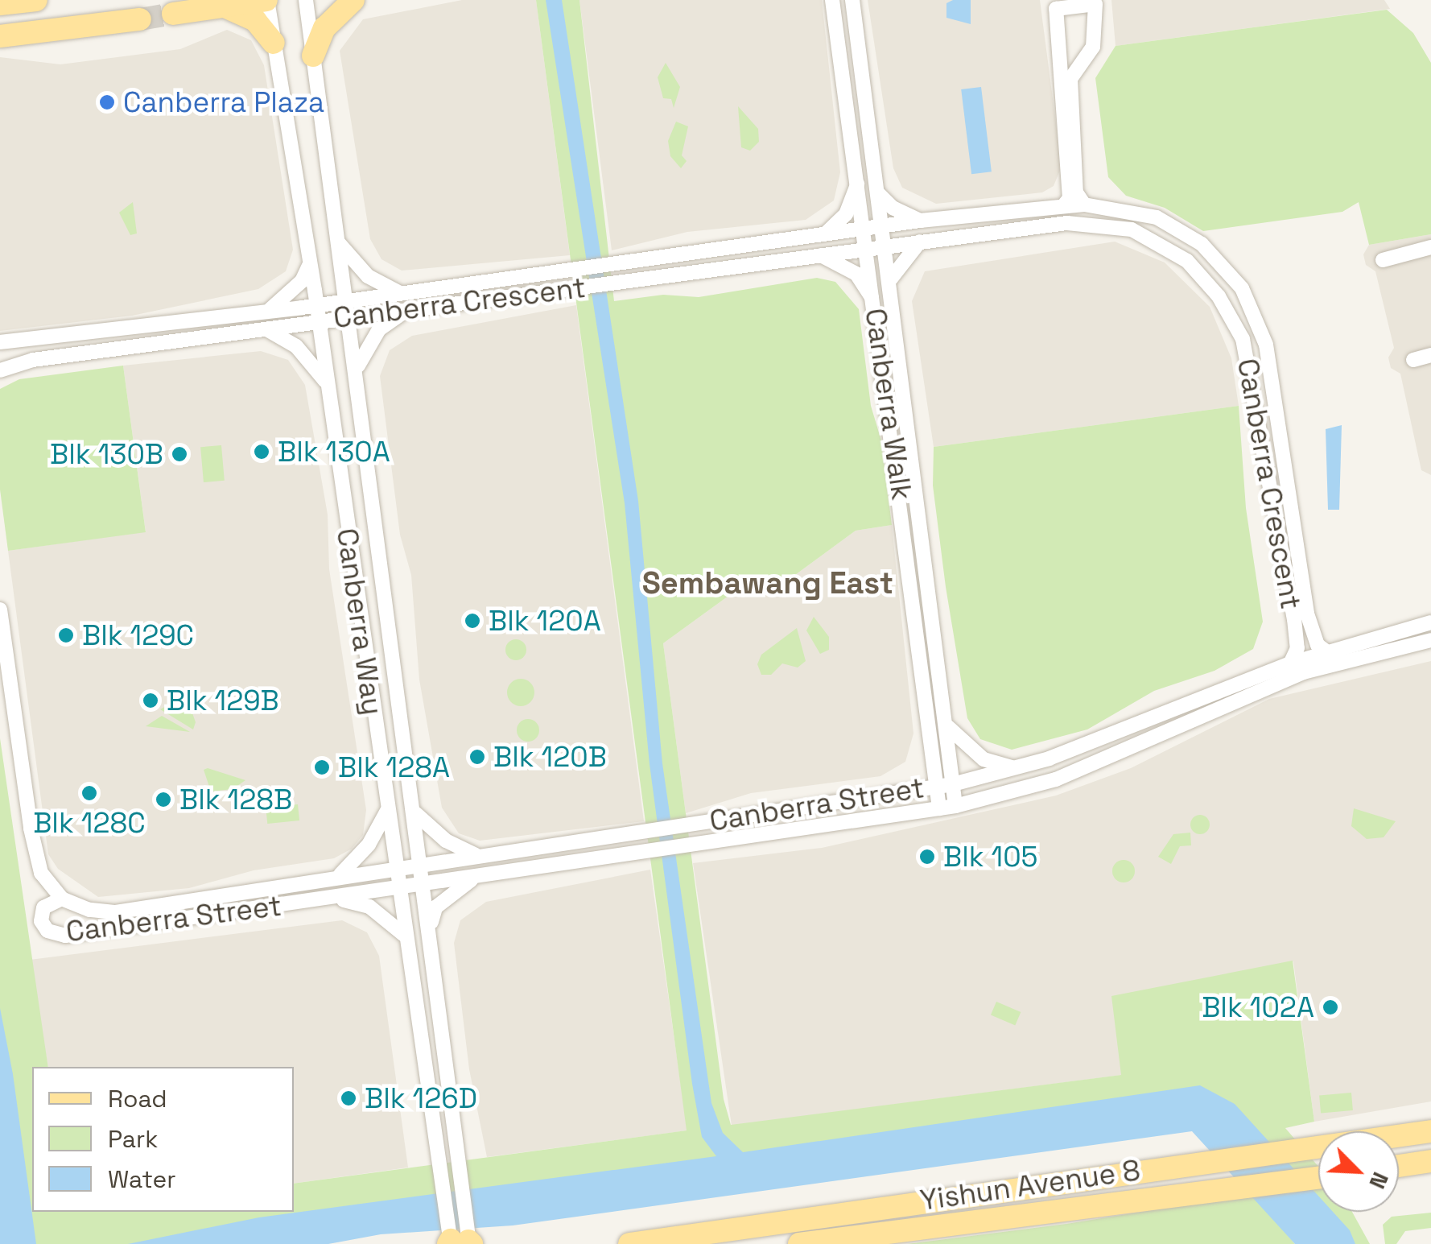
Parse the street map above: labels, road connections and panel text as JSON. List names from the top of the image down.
{
  "streets": {
    "main road": ["Yishun Avenue 8"],
    "street": [
      "Canberra Crescent",
      "Canberra Walk",
      "Canberra Way",
      "Canberra Street"
    ]
  },
  "crossings": [
    ["Canberra Crescent", "Canberra Walk"],
    ["Canberra Crescent", "Canberra Way"],
    ["Canberra Crescent", "Canberra Street"],
    ["Canberra Walk", "Canberra Street"],
    ["Canberra Way", "Canberra Street"]
  ],
  "districts": ["Sembawang East"],
  "places": [
    "Canberra Plaza",
    "Blk 130A",
    "Blk 130B",
    "Blk 120A",
    "Blk 129C",
    "Blk 129B",
    "Blk 120B",
    "Blk 128A",
    "Blk 128C",
    "Blk 128B",
    "Blk 105",
    "Blk 102A",
    "Blk 126D"
  ],
  "legend": ["Road", "Park", "Water"],
  "north": "bottom right"
}
